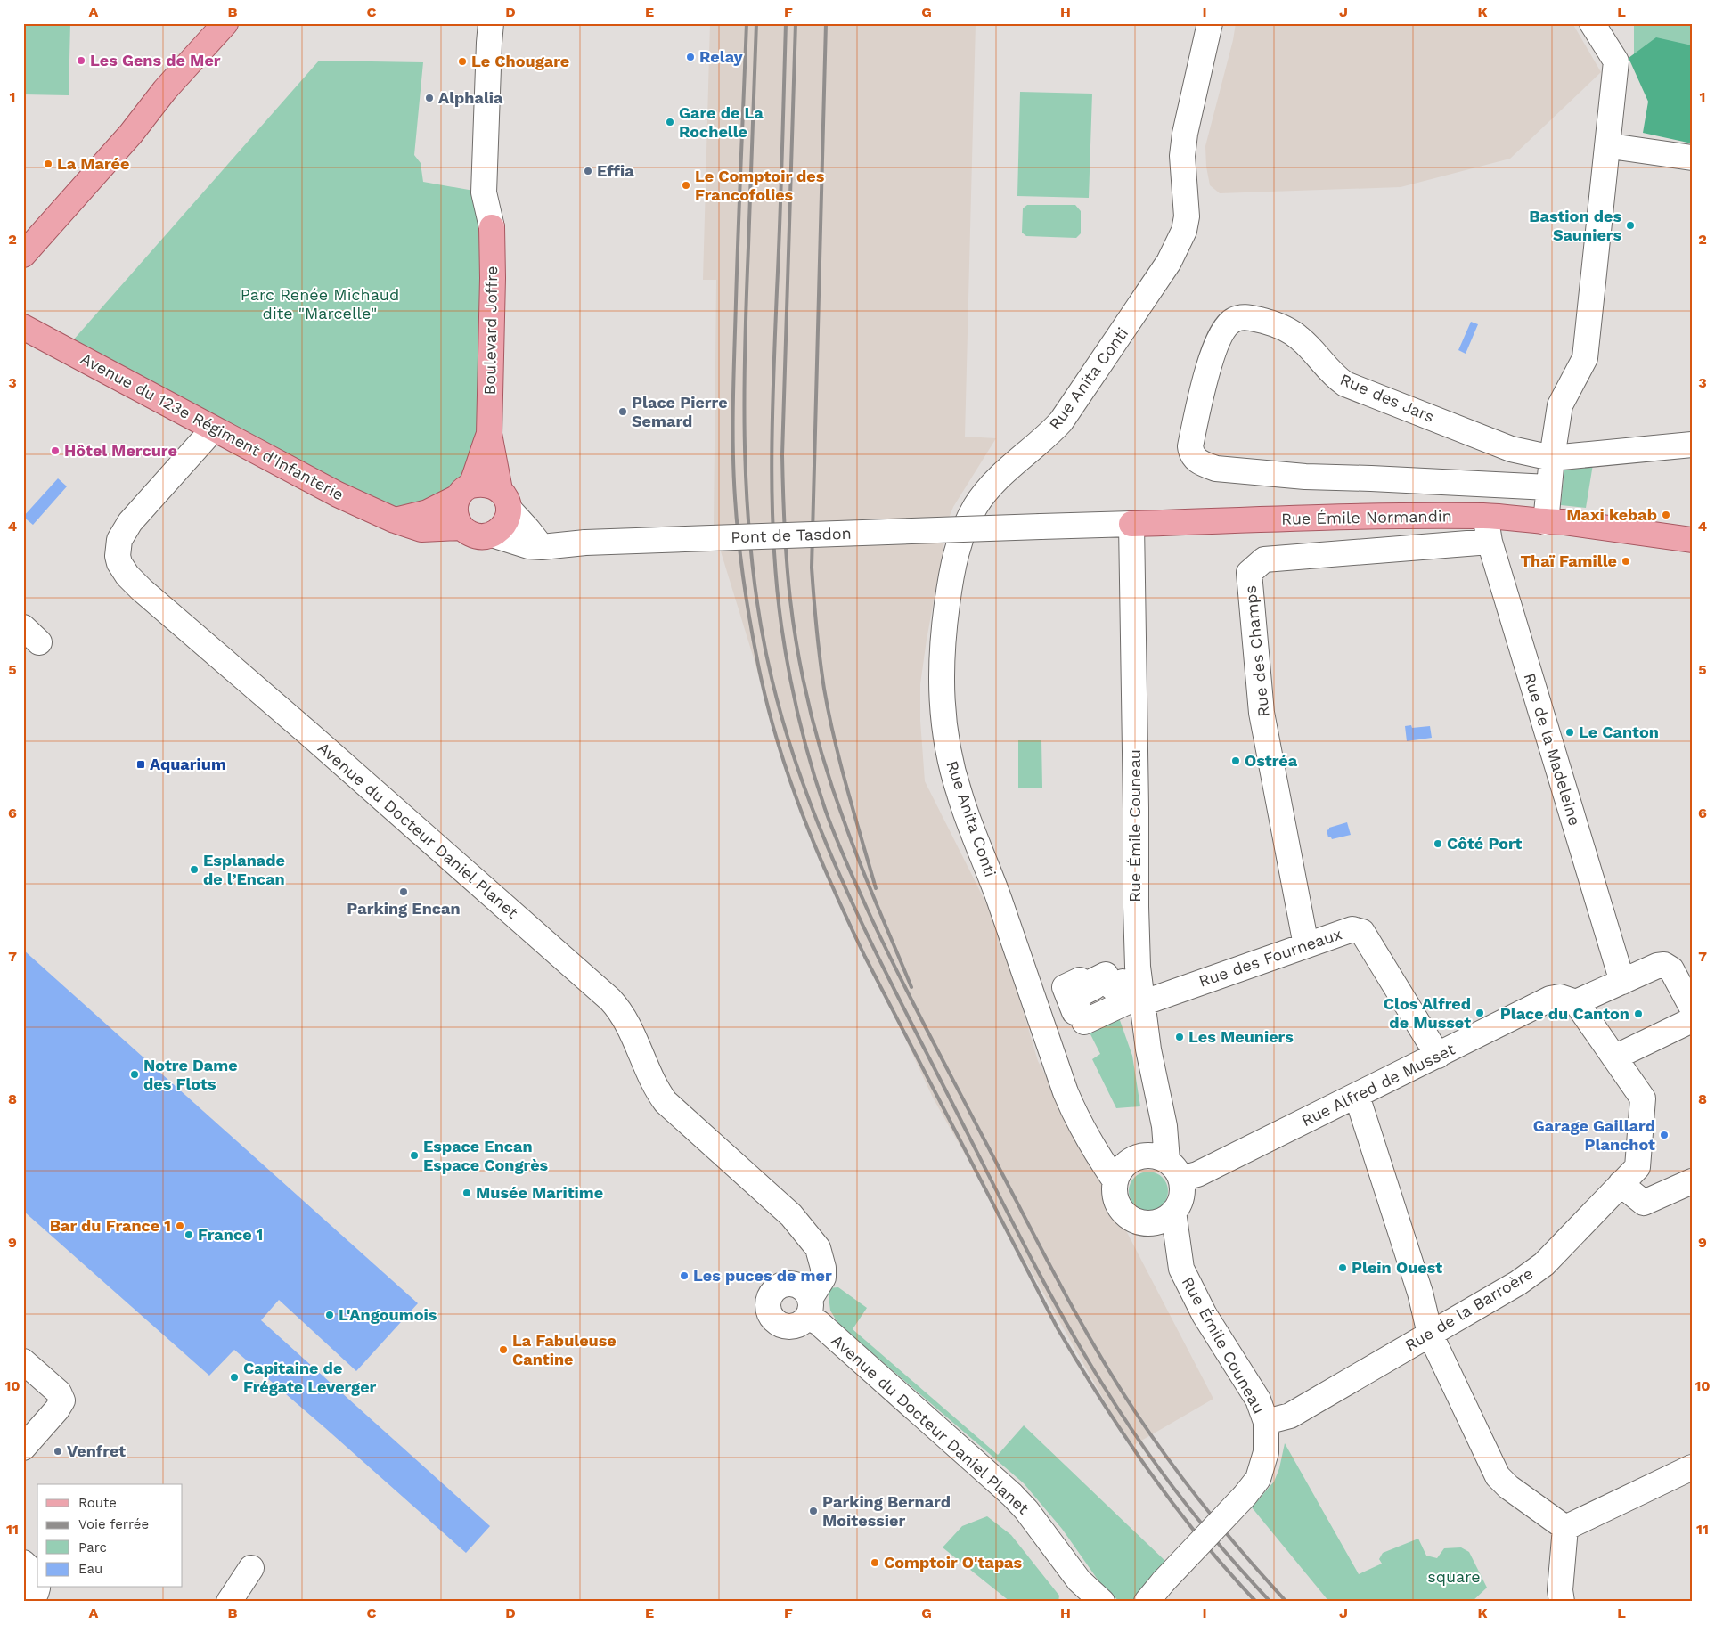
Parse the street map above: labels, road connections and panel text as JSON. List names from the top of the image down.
{
  "streets": {
    "main road": ["Boulevard Joffre", "Avenue du 123e Régiment d'Infanterie", "Rue Émile Normandin"],
    "street": [
      "Rue Anita Conti",
      "Rue des Jars",
      "Pont de Tasdon",
      "Rue des Champs",
      "Rue de la Madeleine",
      "Rue Émile Couneau",
      "Avenue du Docteur Daniel Planet",
      "Rue des Fourneaux",
      "Rue Alfred de Musset",
      "Rue de la Barroère"
    ]
  },
  "crossings": [
    ["Boulevard Joffre", "Avenue du 123e Régiment d'Infanterie"],
    ["Rue Anita Conti", "Rue Émile Couneau"],
    ["Rue Anita Conti", "Rue Alfred de Musset"],
    ["Avenue du 123e Régiment d'Infanterie", "Avenue du Docteur Daniel Planet"],
    ["Rue Émile Normandin", "Pont de Tasdon"],
    ["Rue Émile Normandin", "Rue de la Madeleine"],
    ["Rue Émile Normandin", "Rue Émile Couneau"],
    ["Rue des Champs", "Rue de la Madeleine"],
    ["Rue des Champs", "Rue des Fourneaux"],
    ["Rue Émile Couneau", "Rue des Fourneaux"],
    ["Rue Émile Couneau", "Rue Alfred de Musset"],
    ["Rue Émile Couneau", "Rue de la Barroère"],
    ["Rue des Fourneaux", "Rue Alfred de Musset"]
  ],
  "parks": ["Parc Renée Michaud dite \"Marcelle\"", "square"],
  "places": {
    "other": [
      "Relay",
      "Les Gens de Mer",
      "Le Chougare",
      "Alphalia",
      "Gare de La Rochelle",
      "La Marée",
      "Effia",
      "Le Comptoir des Francofolies",
      "Bastion des Sauniers",
      "Place Pierre Semard",
      "Hôtel Mercure",
      "Maxi kebab",
      "Thaï Famille",
      "Le Canton",
      "Ostréa",
      "Côté Port",
      "Esplanade de l’Encan",
      "Parking Encan",
      "Clos Alfred de Musset",
      "Place du Canton",
      "Les Meuniers",
      "Notre Dame des Flots",
      "Garage Gaillard Planchot",
      "Espace Encan Espace Congrès",
      "Musée Maritime",
      "Bar du France 1",
      "France 1",
      "Plein Ouest",
      "Les puces de mer",
      "L'Angoumois",
      "La Fabuleuse Cantine",
      "Capitaine de Frégate Leverger",
      "Venfret",
      "Parking Bernard Moitessier",
      "Comptoir O'tapas"
    ],
    "transit": ["Aquarium"]
  },
  "legend": [
    "Route",
    "Voie ferrée",
    "Parc",
    "Eau"
  ],
  "grid": {
    "columns": [
      "A",
      "B",
      "C",
      "D",
      "E",
      "F",
      "G",
      "H",
      "I",
      "J",
      "K",
      "L"
    ],
    "rows": [
      "1",
      "2",
      "3",
      "4",
      "5",
      "6",
      "7",
      "8",
      "9",
      "10",
      "11"
    ]
  }
}
